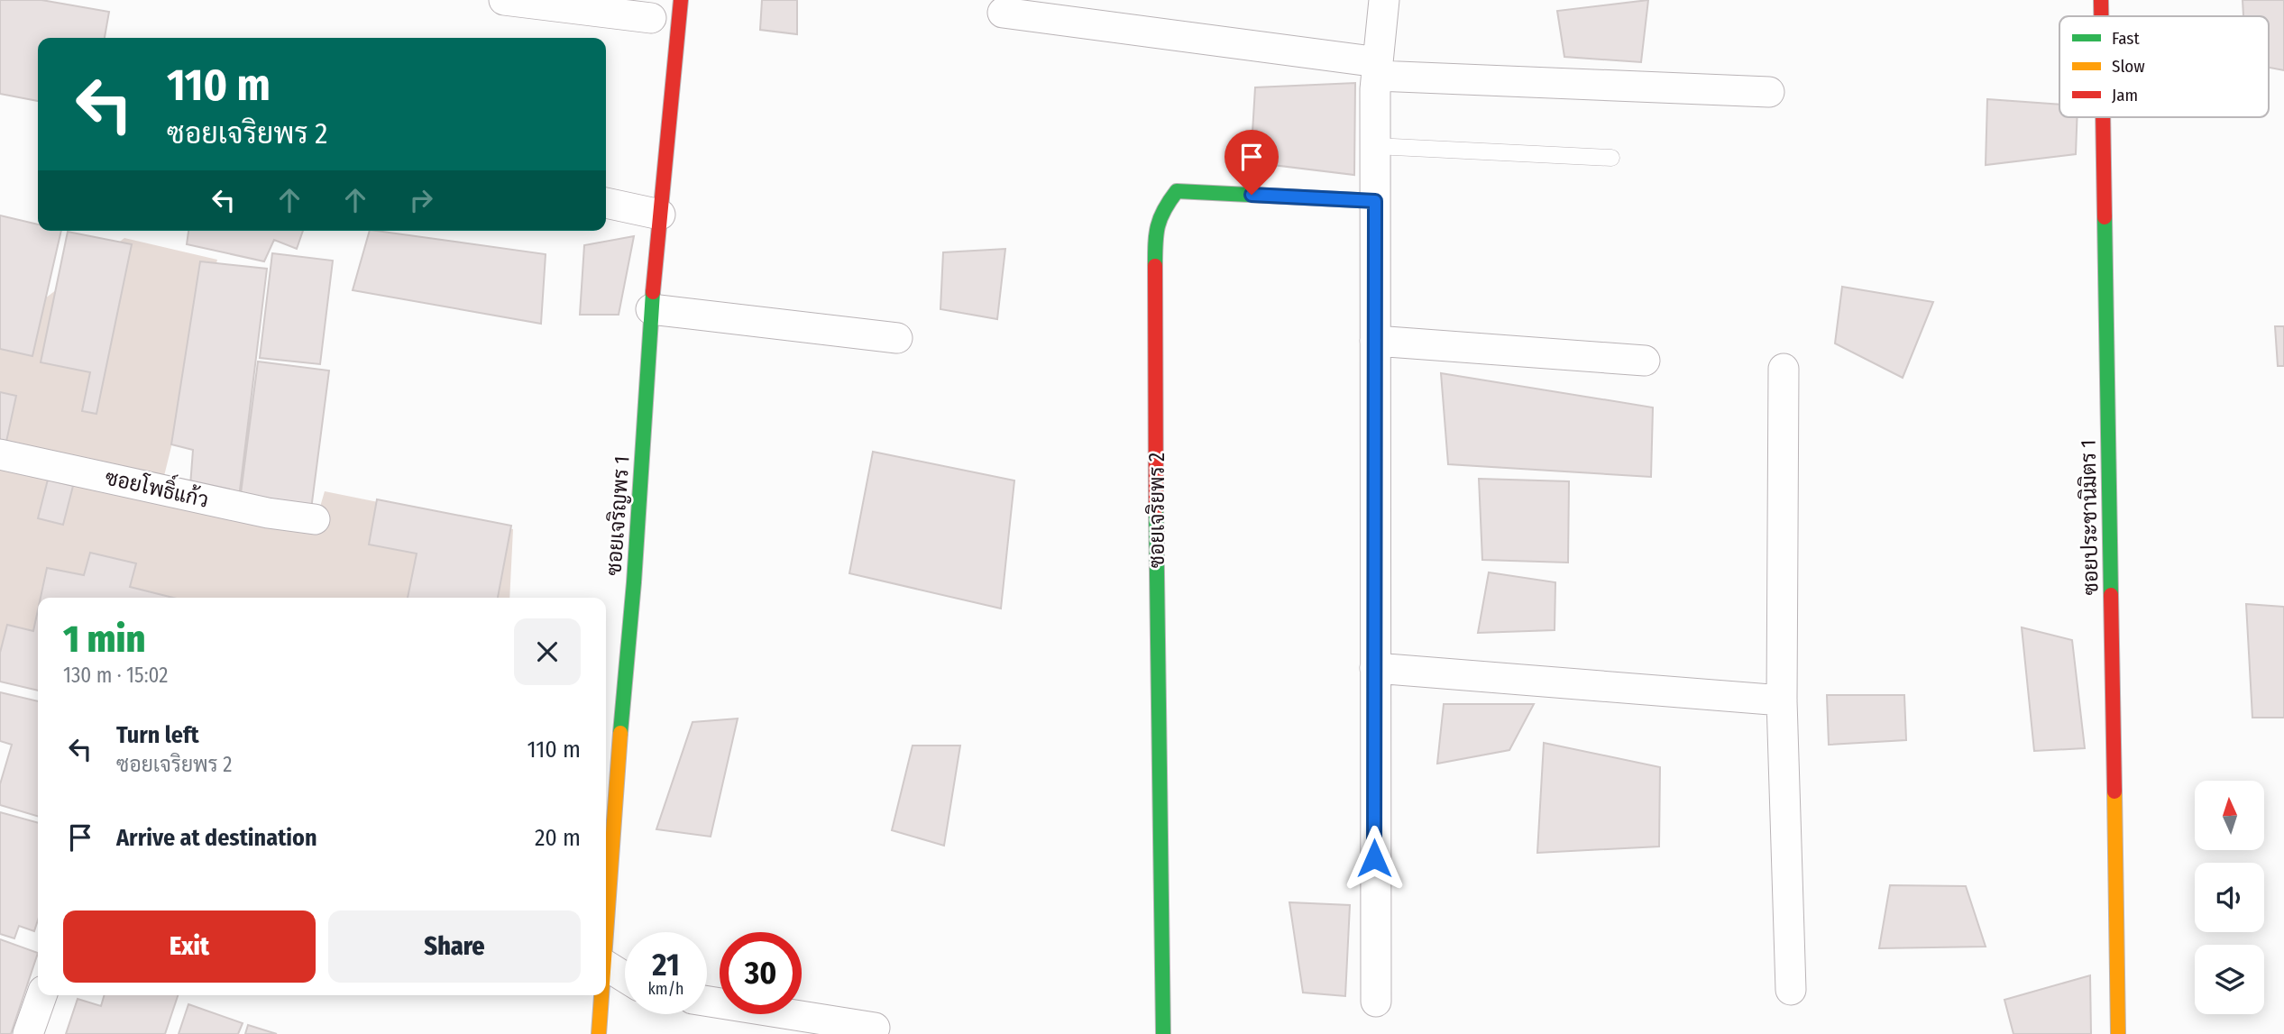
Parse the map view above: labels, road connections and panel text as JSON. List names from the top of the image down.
{
  "streets": {
    "street": [
      "ซอยโพธิ์แก้ว",
      "ซอยเจริยพร 2",
      "ซอยเจริญพร 1",
      "ซอยประชานิมิตร 1"
    ]
  },
  "legend": ["Fast", "Slow", "Jam"],
  "north": "top",
  "page": {
    "turn": ["110 m", "ซอยเจริยพร 2"],
    "heading": ["1 min", "130 m · 15:02"],
    "list": [
      {
        "name": "Turn left",
        "note": "ซอยเจริยพร 2",
        "value": "110 m"
      },
      {
        "name": "Arrive at destination",
        "value": "20 m"
      }
    ],
    "buttons": ["Exit", "Share"],
    "speed": "21 km/h",
    "limit": "30"
  }
}
